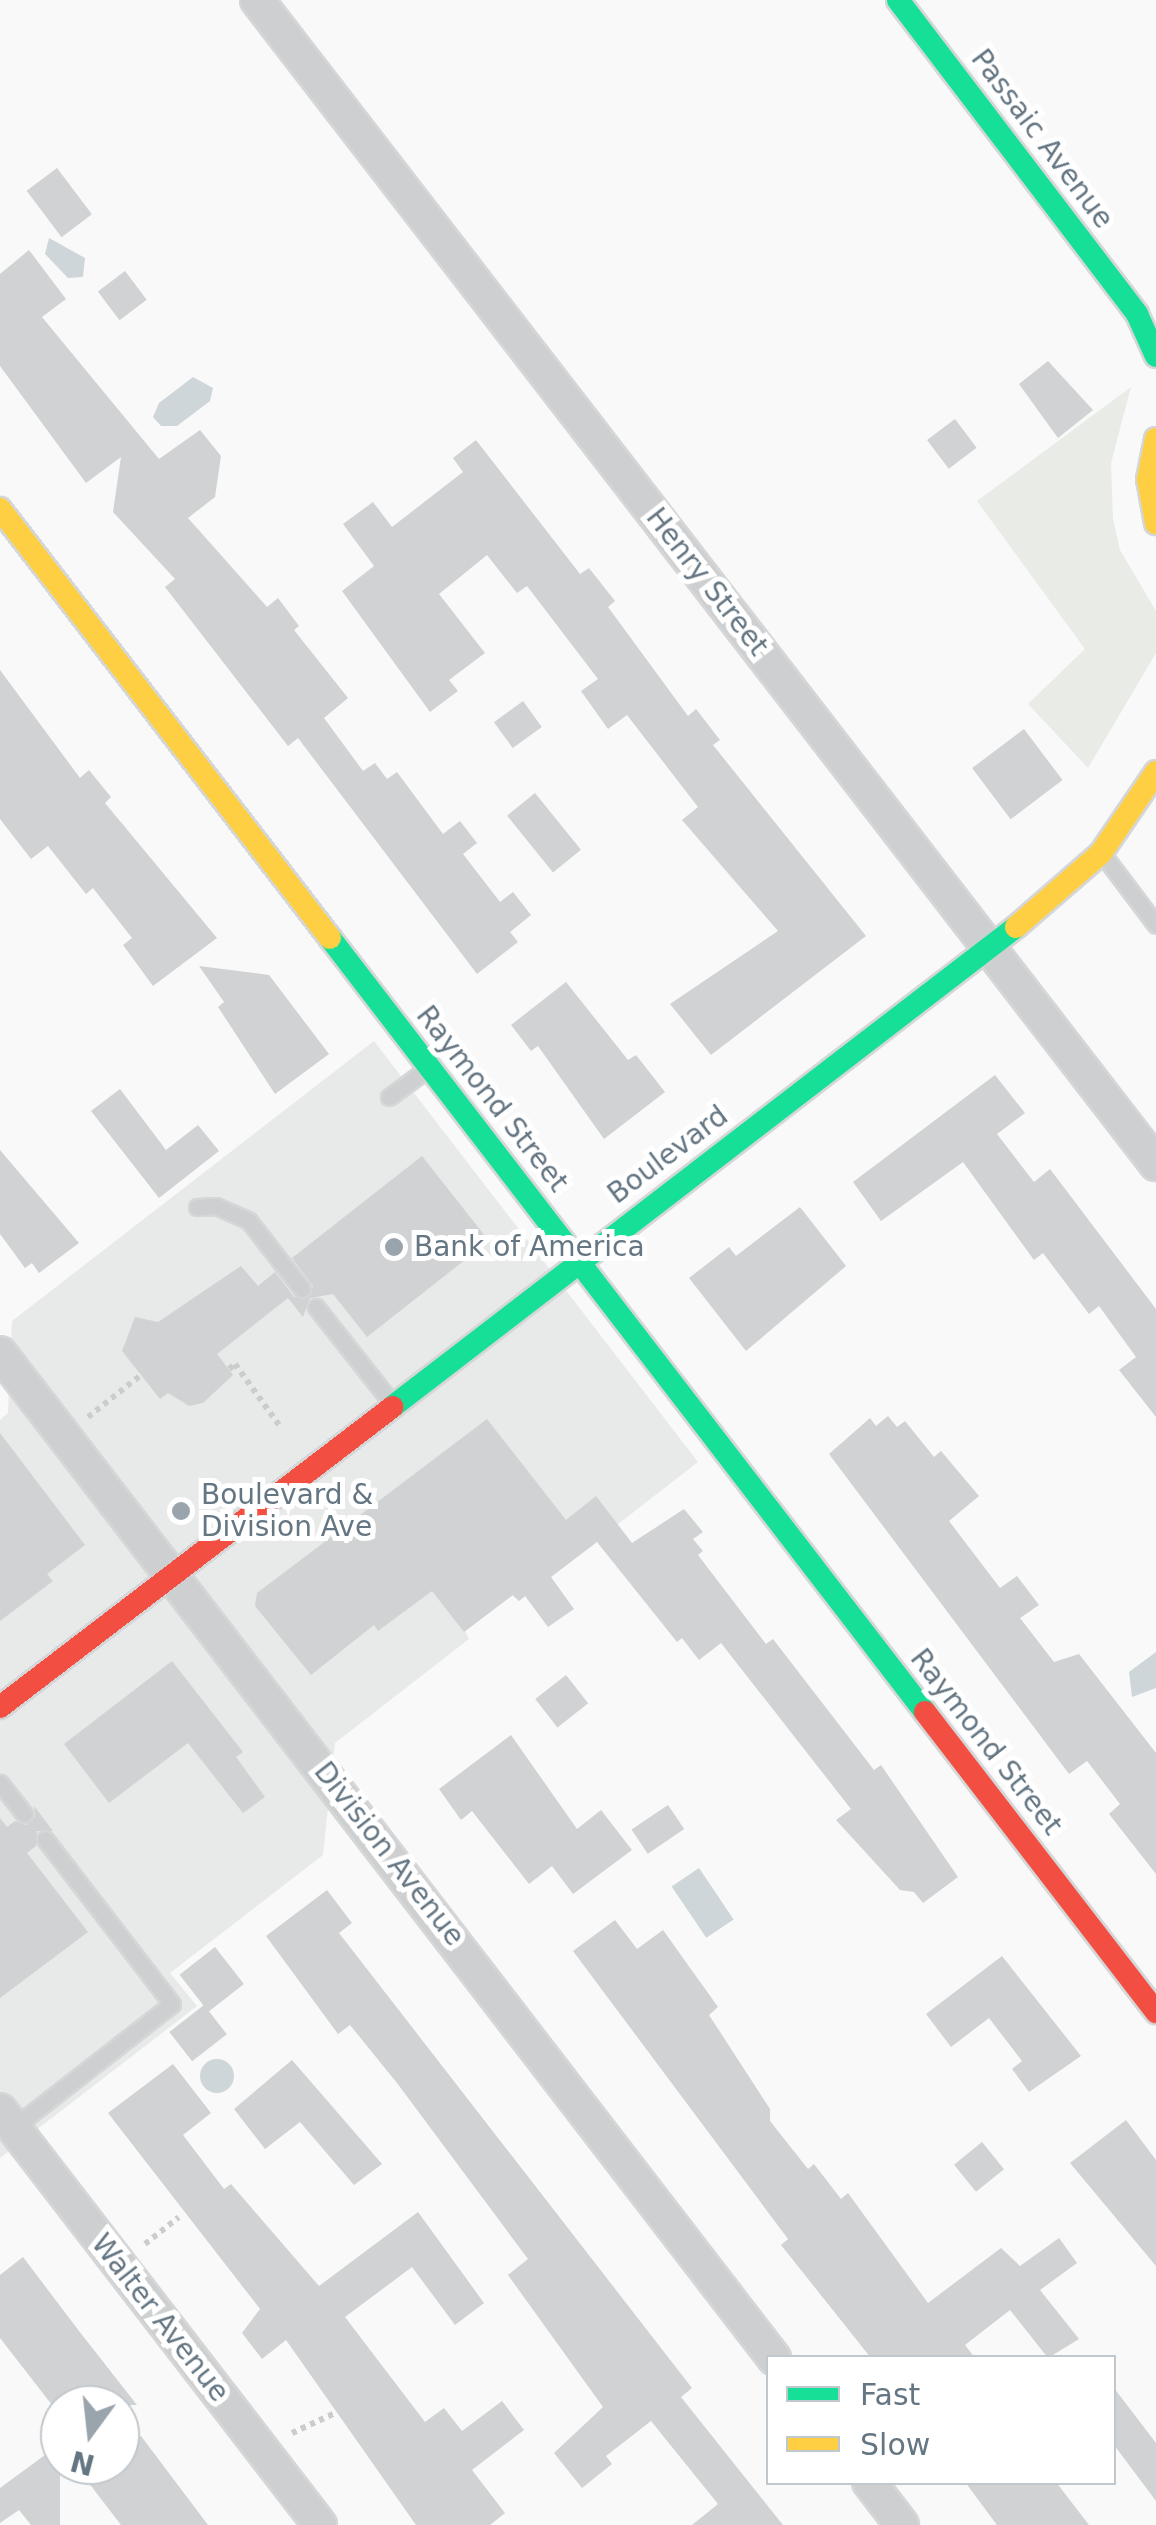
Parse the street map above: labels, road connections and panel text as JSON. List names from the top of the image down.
{
  "streets": {
    "street": [
      "Passaic Avenue",
      "Henry Street",
      "Raymond Street",
      "Boulevard",
      "Division Avenue",
      "Walter Avenue"
    ]
  },
  "crossings": [
    ["Henry Street", "Boulevard"],
    ["Raymond Street", "Boulevard"],
    ["Boulevard", "Division Avenue"]
  ],
  "places": ["Bank of America", "Boulevard & Division Ave"],
  "legend": ["Fast", "Slow"],
  "north": "bottom"
}
